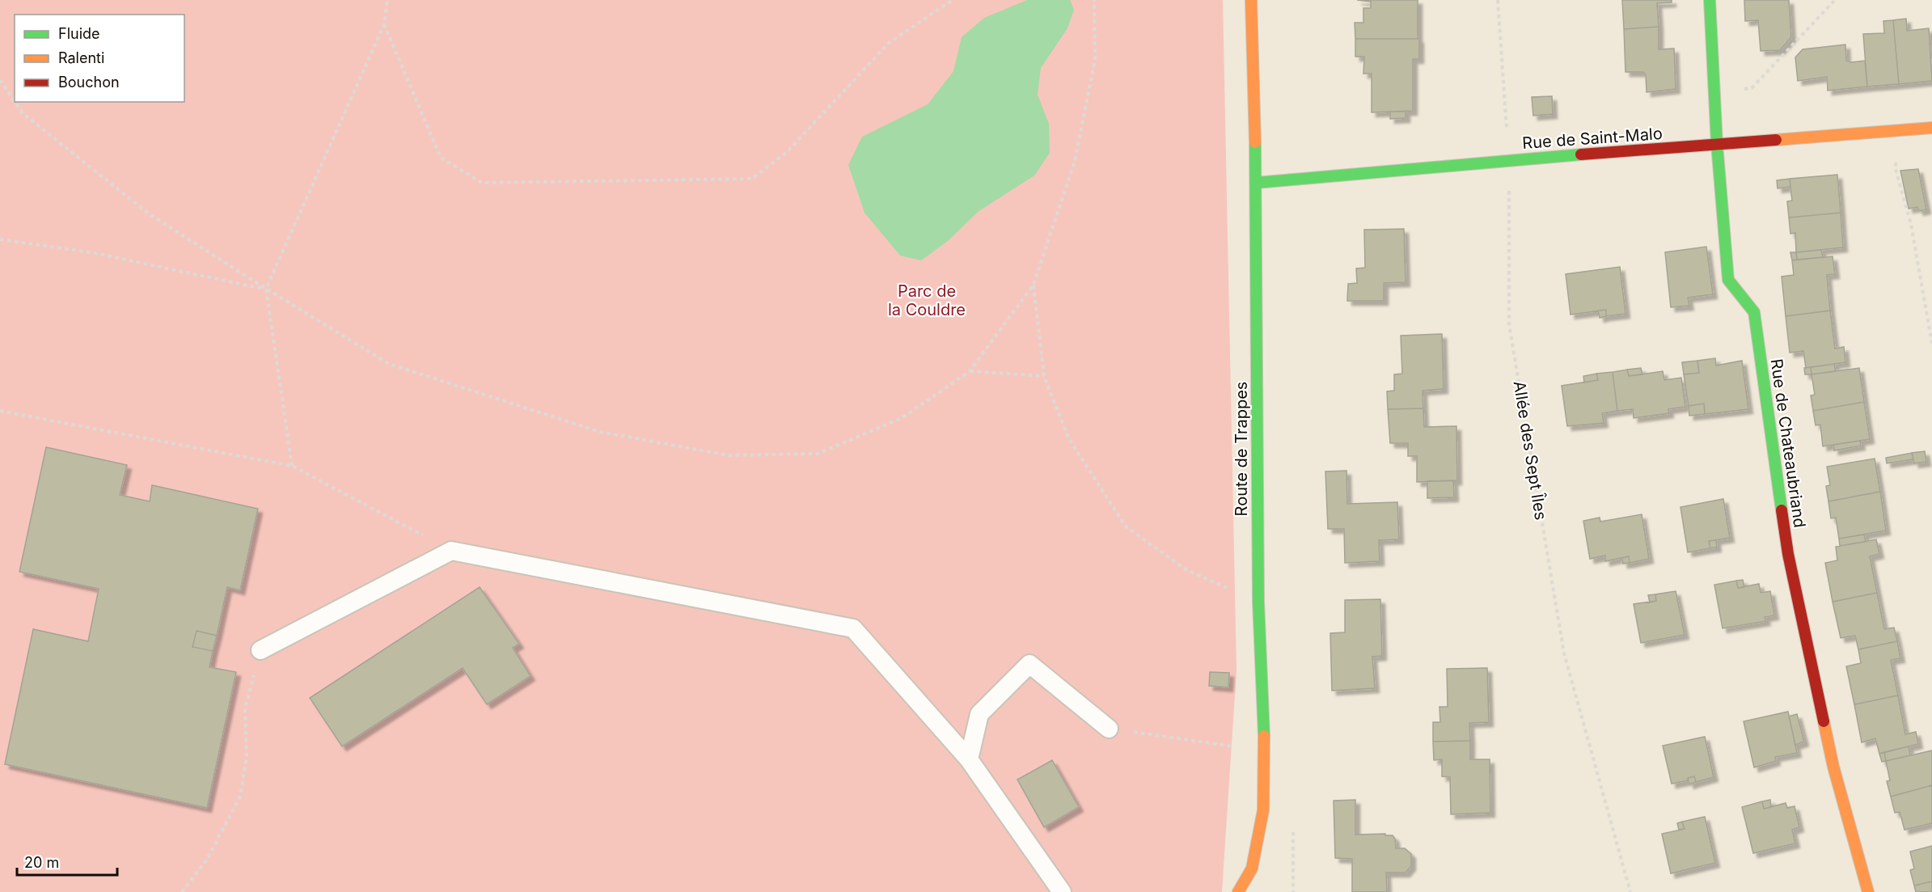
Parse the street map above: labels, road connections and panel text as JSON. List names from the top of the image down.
{
  "streets": {
    "street": ["Rue de Saint-Malo", "Rue de Chateaubriand", "Route de Trappes"],
    "path": ["Allée des Sept Îles"]
  },
  "crossings": [
    ["Rue de Saint-Malo", "Rue de Chateaubriand"],
    ["Rue de Saint-Malo", "Route de Trappes"],
    ["Rue de Saint-Malo", "Allée des Sept Îles"]
  ],
  "parks": ["Parc de la Couldre"],
  "legend": ["Fluide", "Ralenti", "Bouchon"],
  "scale_bar": "20 m"
}
